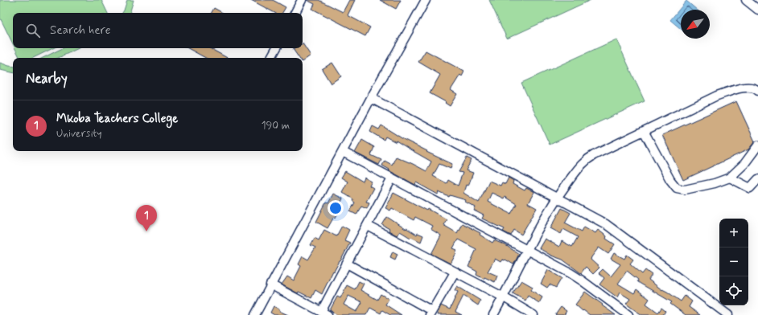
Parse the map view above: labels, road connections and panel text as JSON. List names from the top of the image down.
{
  "north": "bottom left",
  "page": {
    "search": "Search here",
    "heading": "Nearby",
    "list": [
      {
        "mark": "1",
        "name": "Mkoba Teachers College",
        "note": "University",
        "value": "190 m"
      }
    ],
    "pins": "1",
    "map_buttons": ["+", "−"]
  }
}
